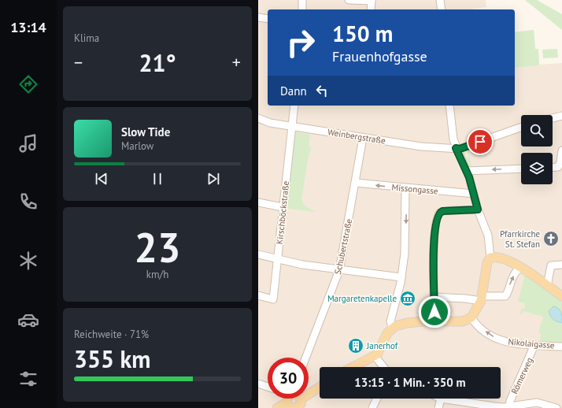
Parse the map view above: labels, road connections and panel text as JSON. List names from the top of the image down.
{
  "streets": {
    "street": [
      "Weinbergstraße",
      "Missongasse",
      "Kirschböckstraße",
      "Schubertstraße",
      "Nikolaigasse",
      "Römerweg"
    ]
  },
  "crossings": [
    ["Weinbergstraße", "Kirschböckstraße"],
    ["Weinbergstraße", "Schubertstraße"],
    ["Missongasse", "Schubertstraße"],
    ["Nikolaigasse", "Römerweg"]
  ],
  "one_way": ["Missongasse", "Nikolaigasse"],
  "places": {
    "church": ["Pfarrkirche St. Stefan"],
    "museum": ["Margaretenkapelle"],
    "building": ["Janerhof"]
  },
  "page": {
    "tabs": "13:14",
    "tile": [
      "Klima",
      ["23", "km/h"],
      ["Reichweite · 71%", "355 km"]
    ],
    "turn": ["150 m", "Frauenhofgasse"],
    "heat": ["−", "21°", "+"],
    "then": "Dann",
    "song": ["Slow Tide", "Marlow"],
    "limit": "30",
    "trip": "13:15 · 1 Min. · 350 m"
  }
}
